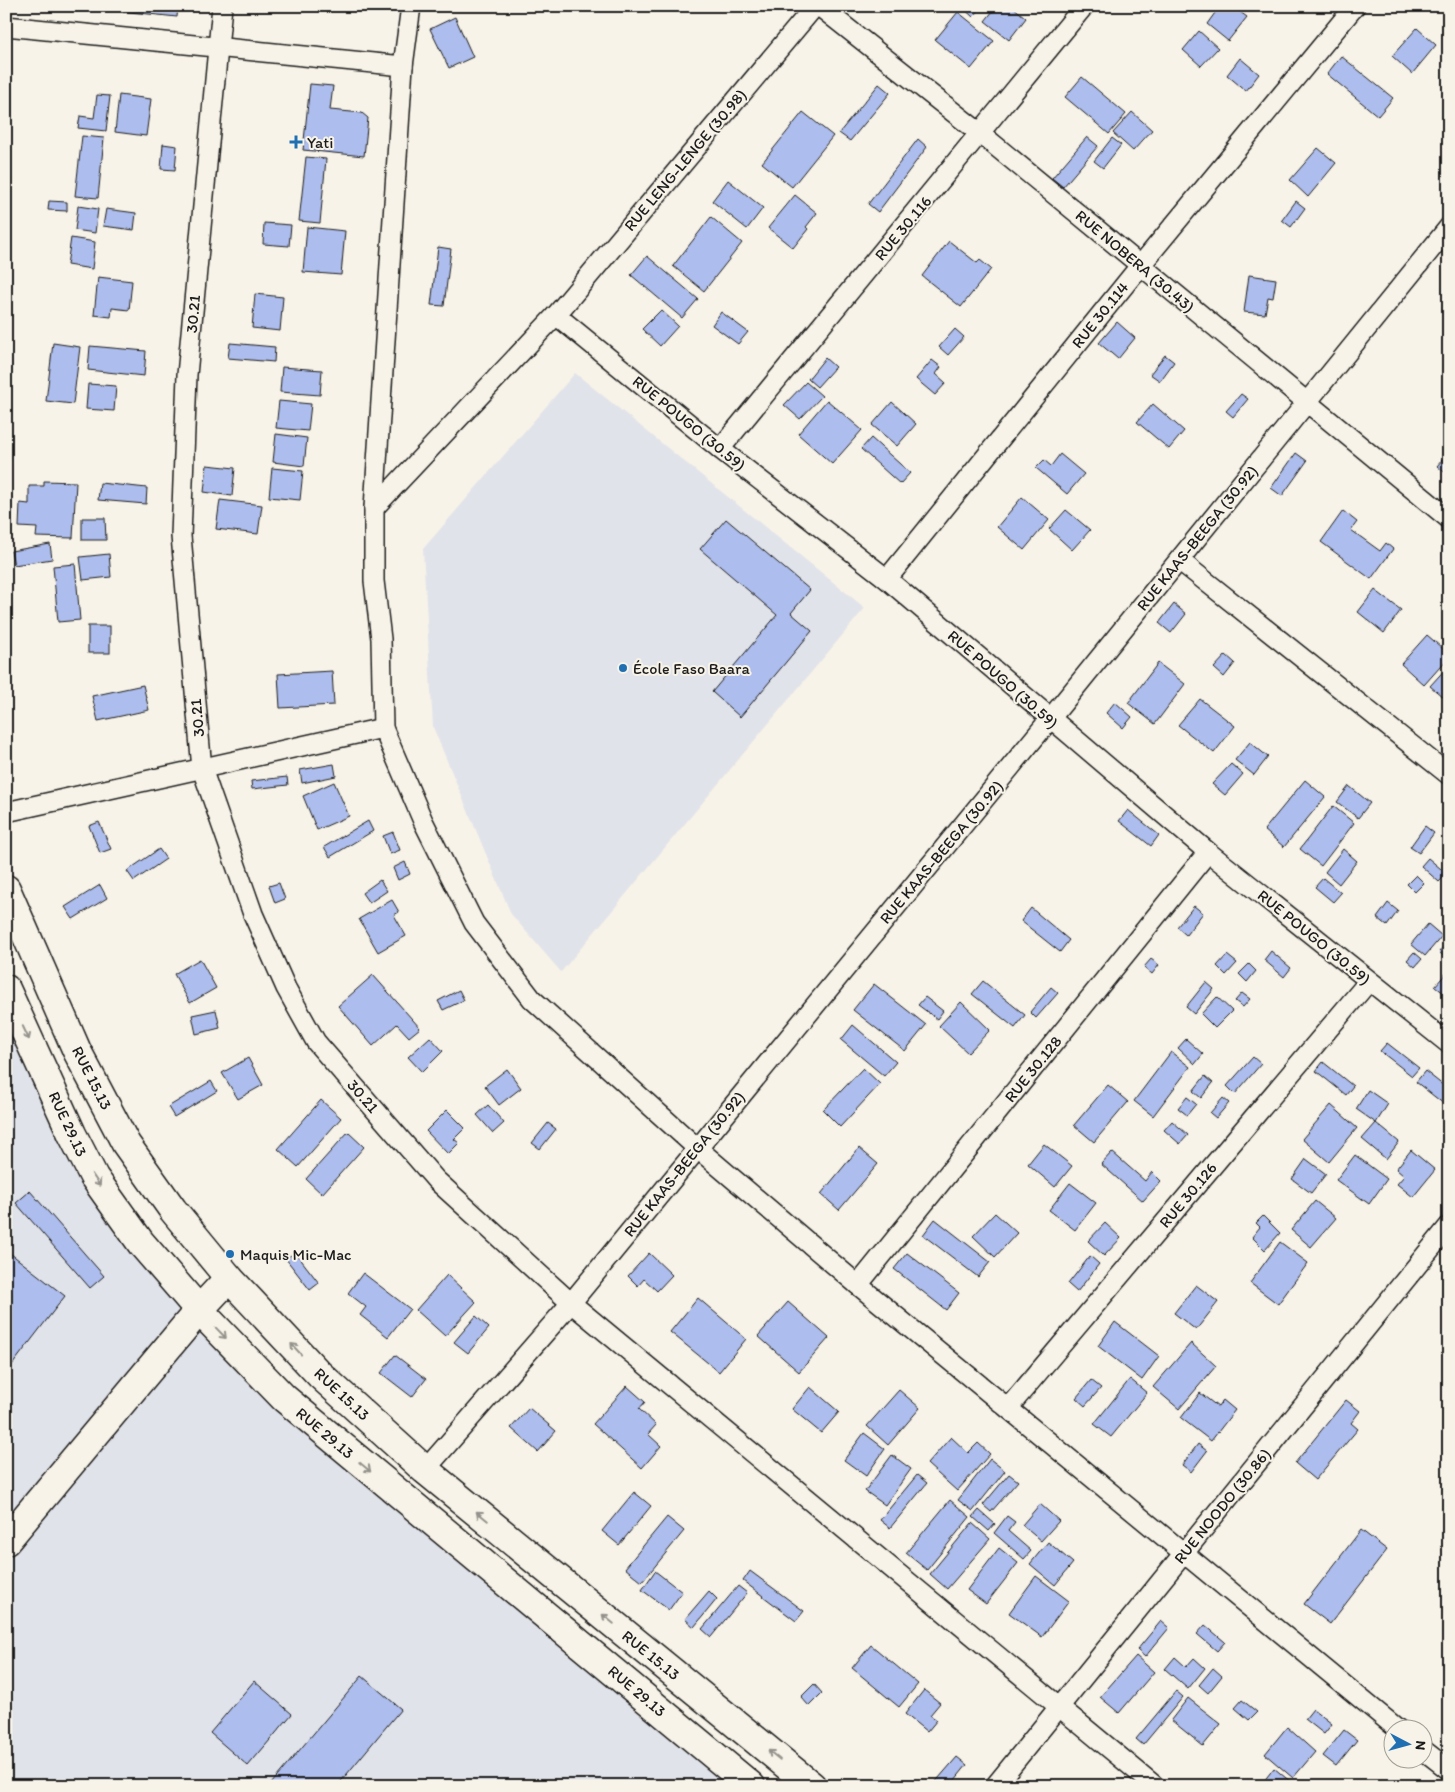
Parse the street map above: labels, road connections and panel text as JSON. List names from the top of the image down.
{
  "streets": {
    "main road": ["RUE 15.13", "RUE 29.13"],
    "street": [
      "RUE LENG-LENGE (30.98)",
      "RUE 30.116",
      "RUE NOBERA (30.43)",
      "30.21",
      "RUE 30.114",
      "RUE POUGO (30.59)",
      "RUE KAAS-BEEGA (30.92)",
      "RUE 30.128",
      "RUE 30.126",
      "RUE NOODO (30.86)"
    ]
  },
  "crossings": [
    ["RUE LENG-LENGE (30.98)", "RUE POUGO (30.59)"],
    ["RUE 30.116", "RUE NOBERA (30.43)"],
    ["RUE 30.116", "RUE POUGO (30.59)"],
    ["RUE NOBERA (30.43)", "RUE 30.114"],
    ["RUE NOBERA (30.43)", "RUE KAAS-BEEGA (30.92)"],
    ["30.21", "RUE KAAS-BEEGA (30.92)"],
    ["30.21", "RUE NOODO (30.86)"],
    ["RUE 30.114", "RUE POUGO (30.59)"],
    ["RUE POUGO (30.59)", "RUE KAAS-BEEGA (30.92)"],
    ["RUE POUGO (30.59)", "RUE 30.128"],
    ["RUE POUGO (30.59)", "RUE 30.126"],
    ["RUE KAAS-BEEGA (30.92)", "RUE 15.13"]
  ],
  "one_way": ["RUE 15.13", "RUE 29.13"],
  "places": {
    "health": ["Yati"],
    "other": ["École Faso Baara", "Maquis Mic-Mac"]
  },
  "north": "right"
}
